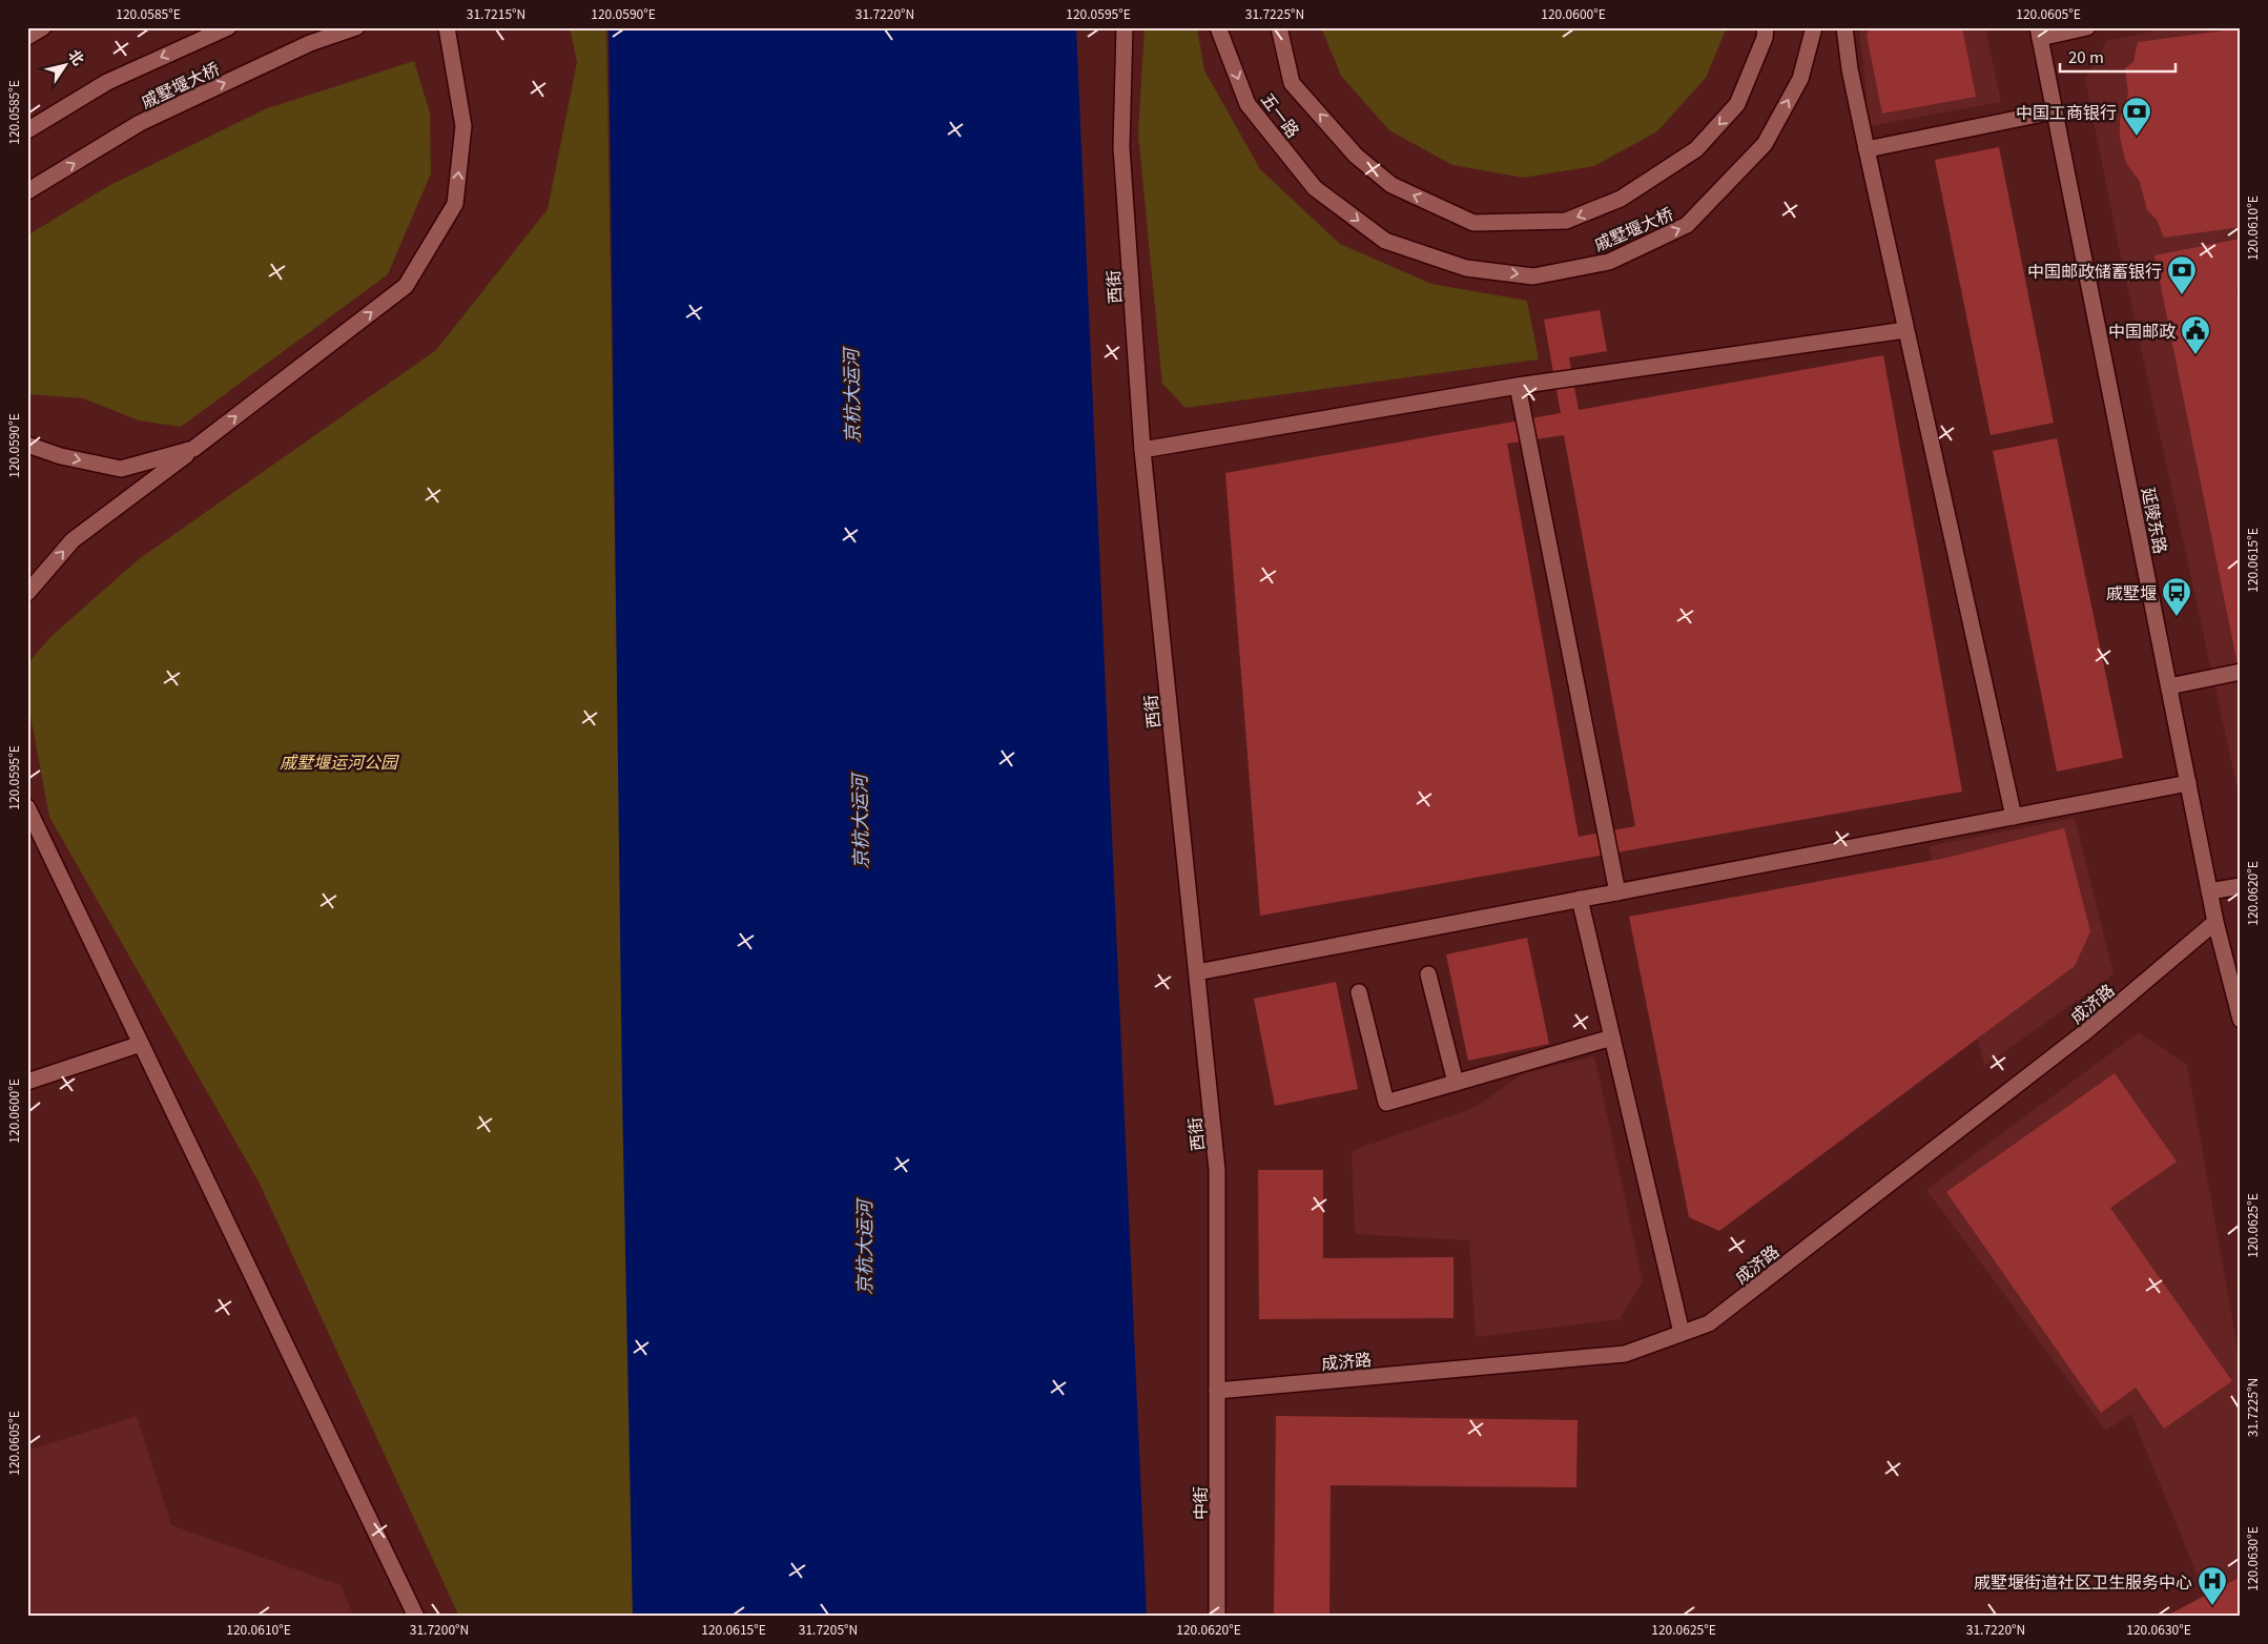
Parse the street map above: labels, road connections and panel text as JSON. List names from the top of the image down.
{
  "streets": {
    "street": [
      "戚墅堰大桥",
      "五一路",
      "西街",
      "延陵东路",
      "成济路",
      "中街"
    ]
  },
  "crossings": [
    ["戚墅堰大桥", "五一路"],
    ["西街", "成济路"],
    ["西街", "中街"],
    ["延陵东路", "成济路"],
    ["成济路", "中街"]
  ],
  "water": ["京杭大运河"],
  "parks": ["戚墅堰运河公园"],
  "places": {
    "bank": ["中国工商银行", "中国邮政储蓄银行"],
    "public building": ["中国邮政"],
    "bus stop": ["戚墅堰"],
    "hospital": ["戚墅堰街道社区卫生服务中心"]
  },
  "scale_bar": "20 m",
  "north": "top right",
  "coordinates": [
    "120.0585°E",
    "31.7215°N",
    "120.0590°E",
    "31.7220°N",
    "120.0595°E",
    "31.7225°N",
    "120.0600°E",
    "120.0605°E",
    "120.0610°E",
    "120.0615°E",
    "120.0620°E",
    "120.0625°E",
    "120.0630°E",
    "31.7200°N",
    "31.7205°N"
  ]
}
